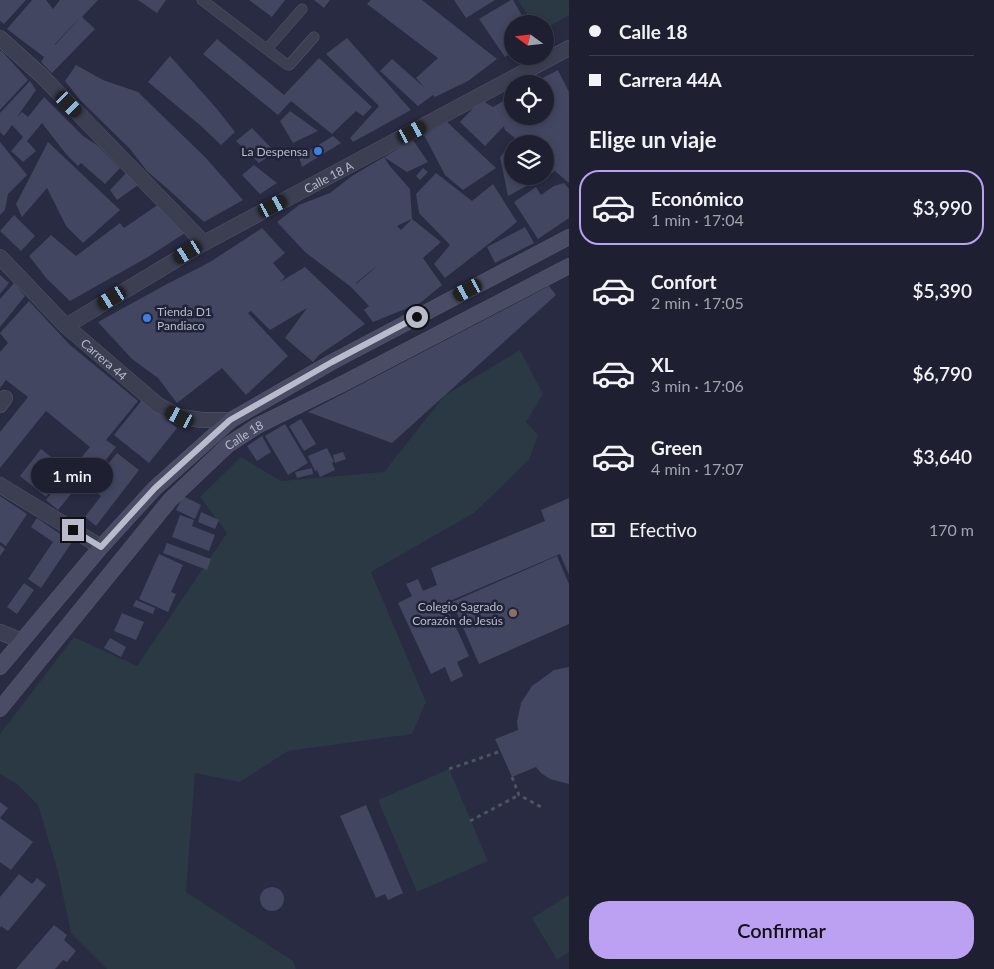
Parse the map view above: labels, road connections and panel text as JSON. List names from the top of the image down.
{
  "streets": {
    "main road": ["Calle 18"],
    "street": ["Calle 18 A", "Carrera 44"]
  },
  "crossings": [
    ["Calle 18 A", "Carrera 44"],
    ["Carrera 44", "Calle 18"]
  ],
  "places": ["La Despensa", "Tienda D1 Pandiaco", "Colegio Sagrado Corazón de Jesús"],
  "north": "left",
  "page": {
    "banner": ["Calle 18", "Carrera 44A"],
    "heading": "Elige un viaje",
    "list": [
      {
        "name": "Económico",
        "note": "1 min · 17:04",
        "value": "$3,990"
      },
      {
        "name": "Confort",
        "note": "2 min · 17:05",
        "value": "$5,390"
      },
      {
        "name": "XL",
        "note": "3 min · 17:06",
        "value": "$6,790"
      },
      {
        "name": "Green",
        "note": "4 min · 17:07",
        "value": "$3,640"
      }
    ],
    "bubble": "1 min",
    "pay": ["Efectivo", "170 m"],
    "buttons": "Confirmar"
  }
}
